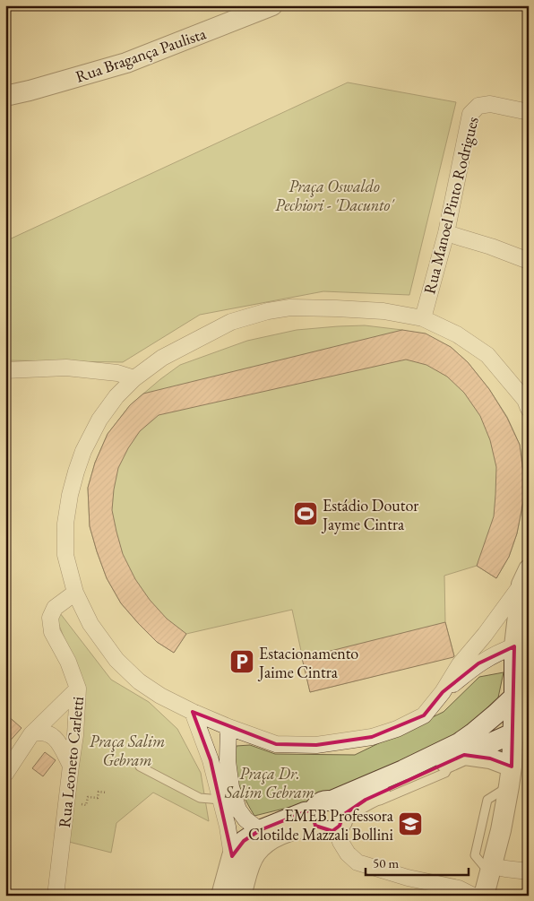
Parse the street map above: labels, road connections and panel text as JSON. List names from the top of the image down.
{
  "streets": {
    "street": ["Rua Bragança Paulista", "Rua Manoel Pinto Rodrigues", "Rua Leoneto Carletti"]
  },
  "parks": ["Praça Oswaldo Pechiori - 'Dacunto'", "Praça Salim Gebram", "Praça Dr. Salim Gebram"],
  "places": {
    "sports": ["Estádio Doutor Jayme Cintra"],
    "parking": ["Estacionamento Jaime Cintra"],
    "school or university": ["EMEB Professora Clotilde Mazzali Bollini"]
  },
  "scale_bar": "50 m"
}
